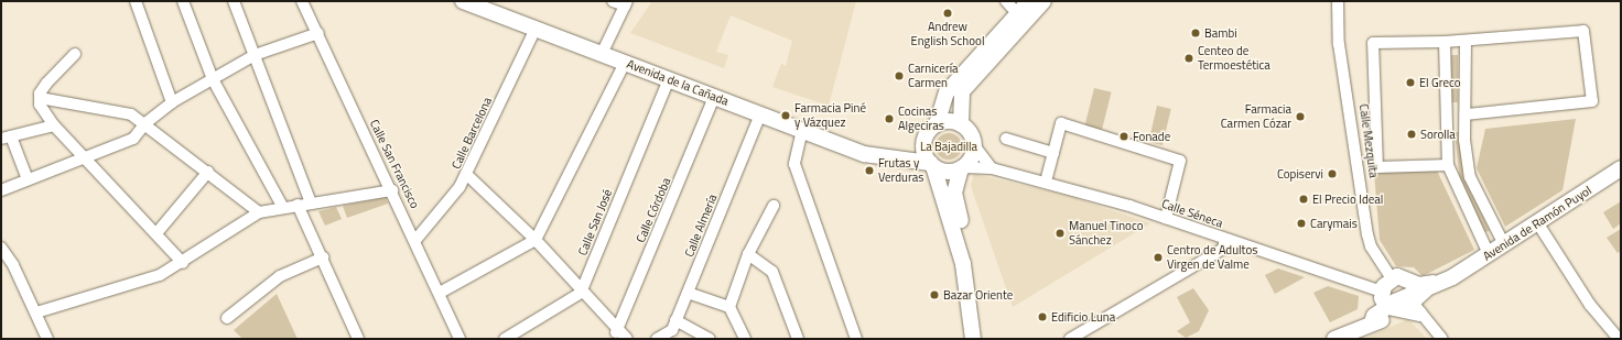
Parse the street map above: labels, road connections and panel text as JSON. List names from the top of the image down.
{
  "streets": {
    "street": [
      "Avenida de la Cañada",
      "Calle Barcelona",
      "Calle Mezquita",
      "Calle San Francisco",
      "Calle Córdoba",
      "Calle Séneca",
      "Calle San José",
      "Avenida de Ramón Puyol",
      "Calle Almería"
    ]
  },
  "crossings": [
    ["Avenida de la Cañada", "Calle Barcelona"],
    ["Avenida de la Cañada", "Calle Córdoba"],
    ["Avenida de la Cañada", "Calle Séneca"],
    ["Avenida de la Cañada", "Calle San José"],
    ["Avenida de la Cañada", "Calle Almería"],
    ["Calle Barcelona", "Calle San Francisco"]
  ],
  "parks": ["La Bajadilla"],
  "places": [
    "Andrew English School",
    "Bambi",
    "Centeo de Termoestética",
    "Carnicería Carmen",
    "El Greco",
    "Farmacia Piné y Vázquez",
    "Farmacia Carmen Cózar",
    "Cocinas Algeciras",
    "Sorolla",
    "Fonade",
    "Frutas y Verduras",
    "Copiservi",
    "El Precio Ideal",
    "Carymais",
    "Manuel Tinoco Sánchez",
    "Centro de Adultos Virgen de Valme",
    "Bazar Oriente",
    "Edificio Luna"
  ]
}
